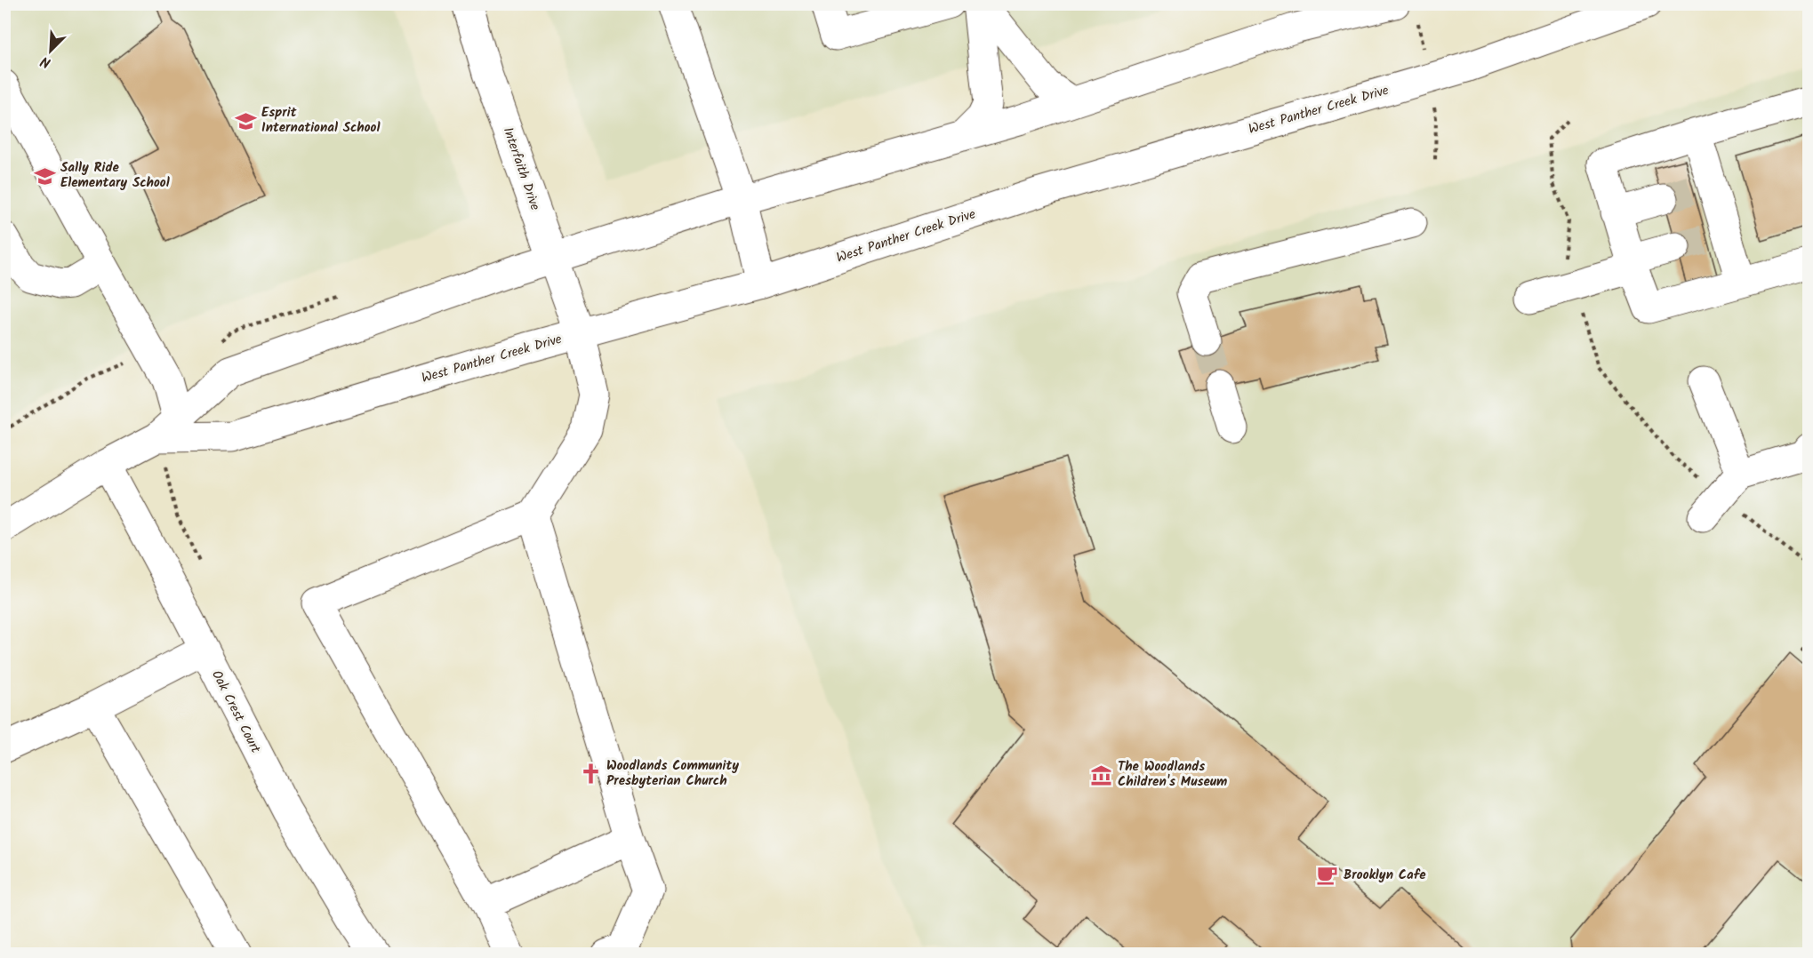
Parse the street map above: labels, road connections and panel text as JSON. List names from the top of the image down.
{
  "streets": {
    "street": ["West Panther Creek Drive", "Interfaith Drive", "Oak Crest Court"]
  },
  "crossings": [
    ["West Panther Creek Drive", "Interfaith Drive"],
    ["West Panther Creek Drive", "Oak Crest Court"]
  ],
  "places": {
    "school or university": ["Esprit International School", "Sally Ride Elementary School"],
    "church": ["Woodlands Community Presbyterian Church"],
    "museum": ["The Woodlands Children's Museum"],
    "cafe": ["Brooklyn Cafe"]
  },
  "north": "bottom left"
}
